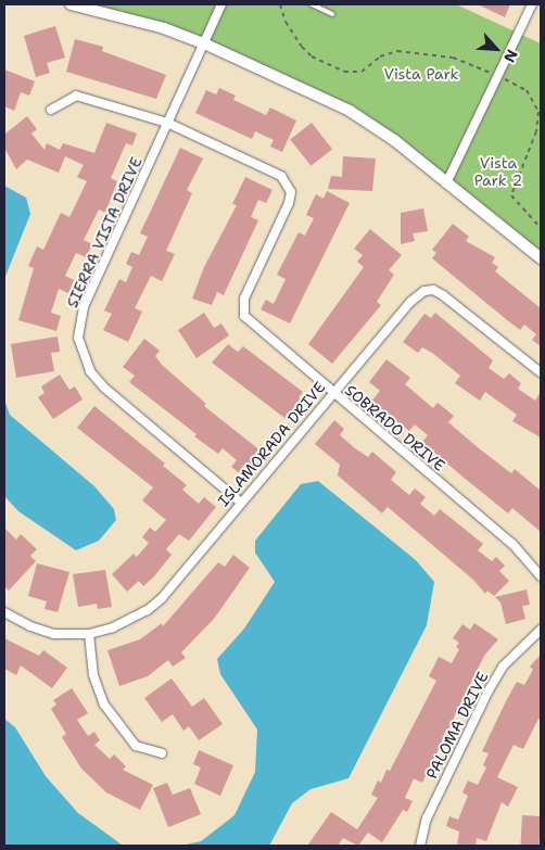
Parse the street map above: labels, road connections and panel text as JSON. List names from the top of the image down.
{
  "streets": {
    "street": [
      "SIERRA VISTA DRIVE",
      "SOBRADO DRIVE",
      "ISLAMORADA DRIVE",
      "PALOMA DRIVE"
    ]
  },
  "crossings": [
    ["SIERRA VISTA DRIVE", "SOBRADO DRIVE"],
    ["SIERRA VISTA DRIVE", "ISLAMORADA DRIVE"],
    ["SOBRADO DRIVE", "ISLAMORADA DRIVE"]
  ],
  "parks": ["Vista Park", "Vista Park 2"],
  "north": "bottom right"
}
